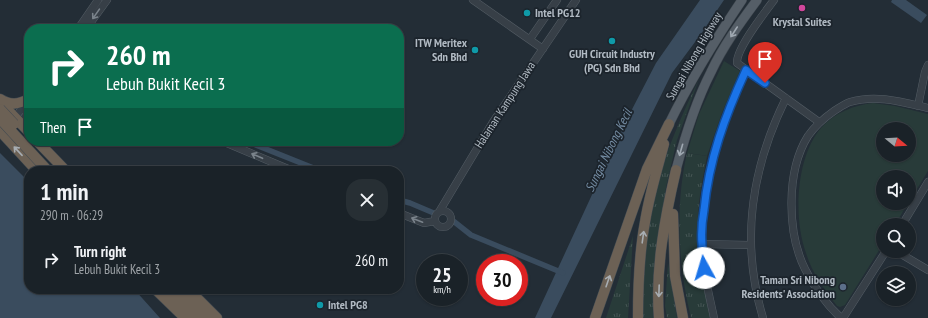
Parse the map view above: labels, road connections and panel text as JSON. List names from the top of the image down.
{
  "streets": {
    "main road": ["Sungai Nibong Highway"],
    "street": ["Halaman Kampung Jawa"]
  },
  "water": ["Sungai Nibong Kecil"],
  "places": [
    "Krystal Suites",
    "Intel PG12",
    "GUH Circuit Industry (PG) Sdn Bhd",
    "ITW Meritex Sdn Bhd",
    "Taman Sri Nibong Residents' Association",
    "Intel PG8"
  ],
  "north": "right",
  "page": {
    "turn": ["260 m", "Lebuh Bukit Kecil 3"],
    "then": "Then",
    "heading": ["1 min", "290 m · 06:29"],
    "list": [
      {
        "name": "Turn right",
        "note": "Lebuh Bukit Kecil 3",
        "value": "260 m"
      }
    ],
    "speed": "25 km/h",
    "limit": "30"
  }
}
